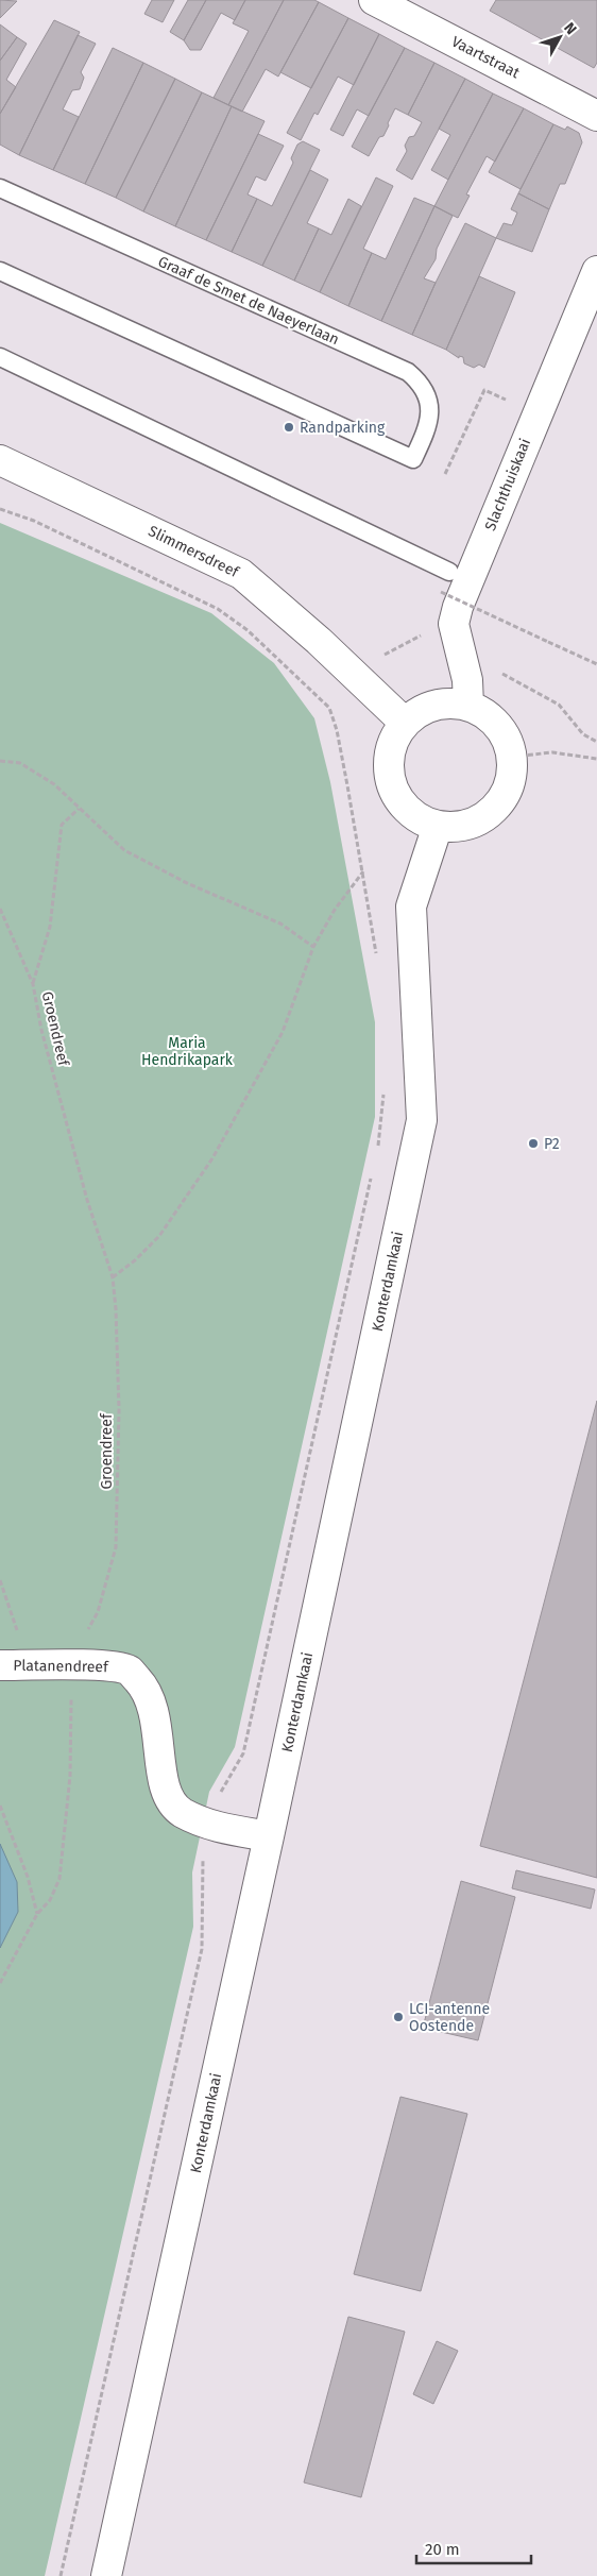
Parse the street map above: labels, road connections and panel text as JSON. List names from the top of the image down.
{
  "streets": {
    "street": [
      "Vaartstraat",
      "Slachthuiskaai",
      "Slimmersdreef",
      "Konterdamkaai",
      "Platanendreef"
    ],
    "lane": ["Graaf de Smet de Naeyerlaan"],
    "path": ["Groendreef"]
  },
  "crossings": [
    ["Slimmersdreef", "Konterdamkaai"],
    ["Groendreef", "Platanendreef"],
    ["Konterdamkaai", "Platanendreef"]
  ],
  "parks": ["Maria Hendrikapark"],
  "places": ["Randparking", "P2", "LCI-antenne Oostende"],
  "scale_bar": "20 m",
  "north": "top right"
}
